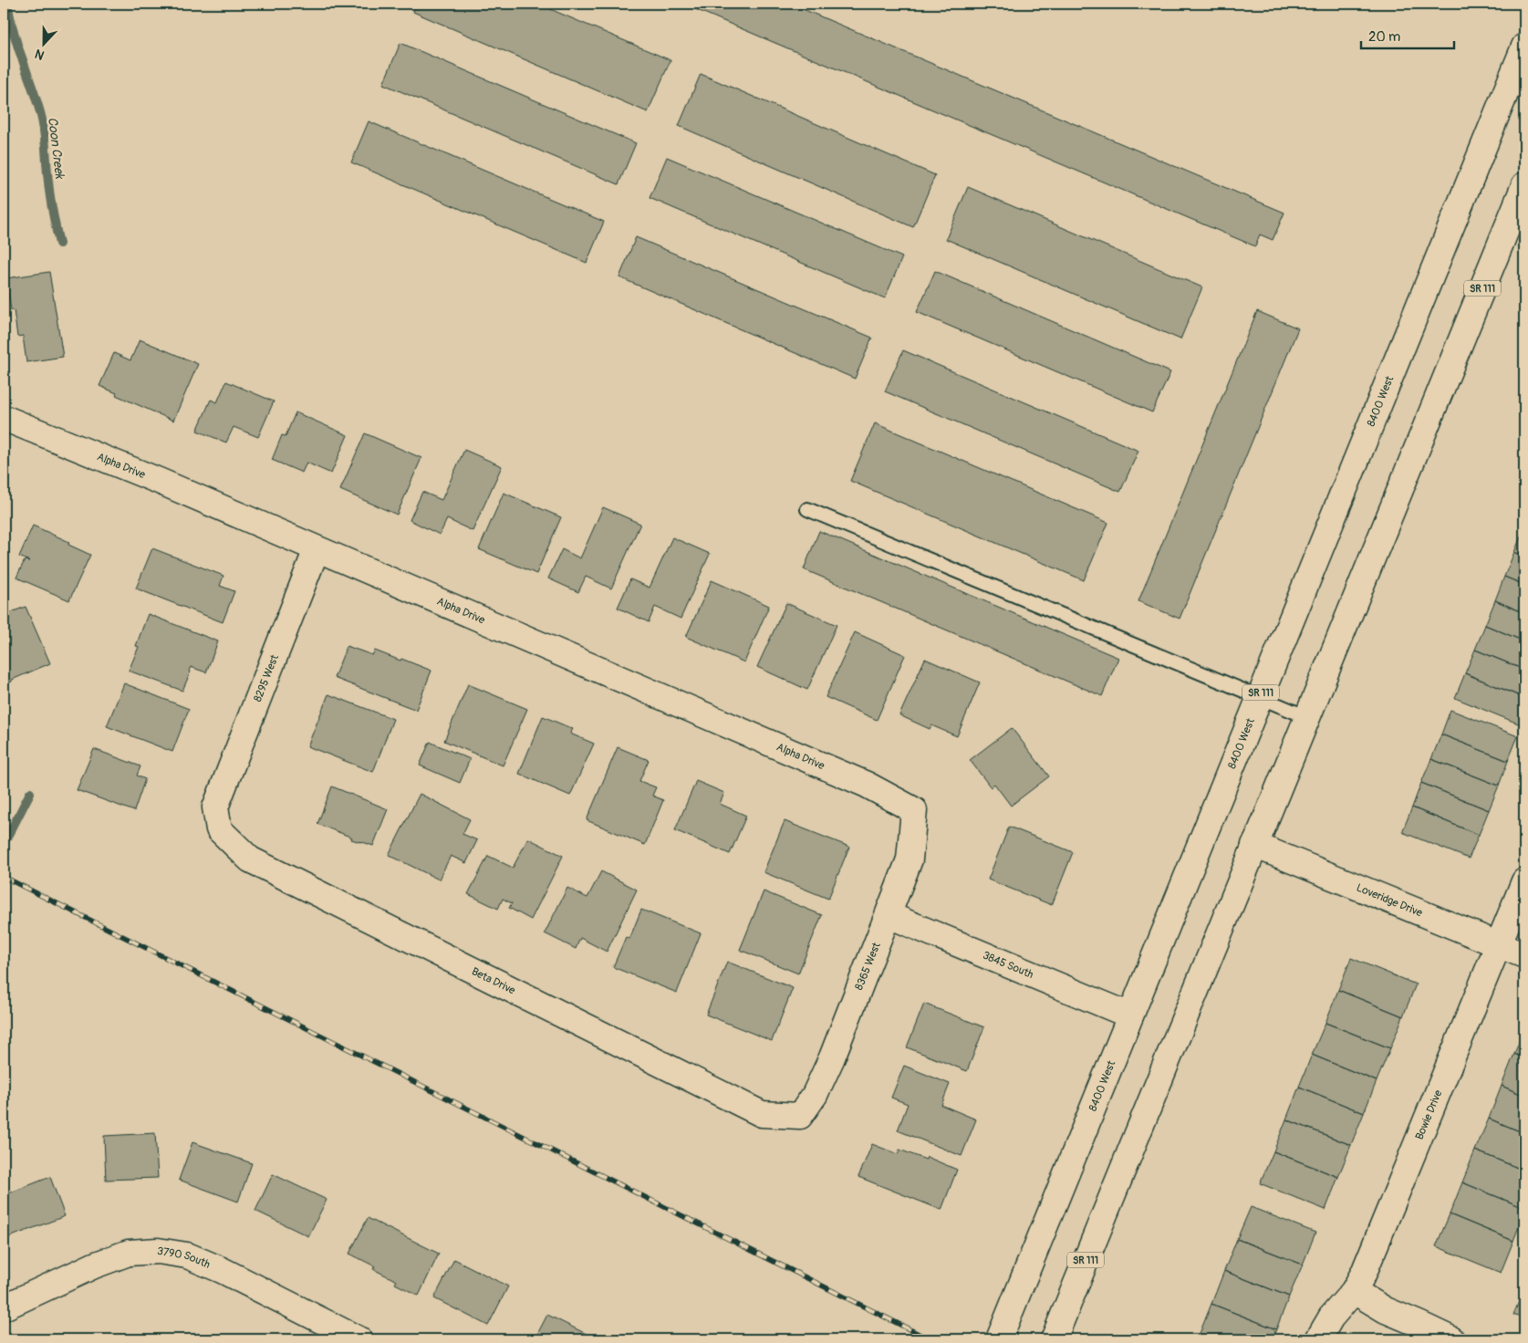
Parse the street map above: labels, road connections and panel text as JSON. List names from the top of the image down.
{
  "streets": {
    "street": [
      "SR 111",
      "8400 West",
      "Alpha Drive",
      "8295 West",
      "Loveridge Drive",
      "3845 South",
      "8365 West",
      "Beta Drive",
      "Bowie Drive",
      "3790 South"
    ]
  },
  "crossings": [
    ["SR 111", "Loveridge Drive"],
    ["8400 West", "3845 South"],
    ["Alpha Drive", "8295 West"],
    ["Alpha Drive", "8365 West"],
    ["8295 West", "Beta Drive"],
    ["Loveridge Drive", "Bowie Drive"],
    ["3845 South", "8365 West"],
    ["8365 West", "Beta Drive"]
  ],
  "water": ["Coon Creek"],
  "scale_bar": "20 m",
  "north": "bottom"
}
